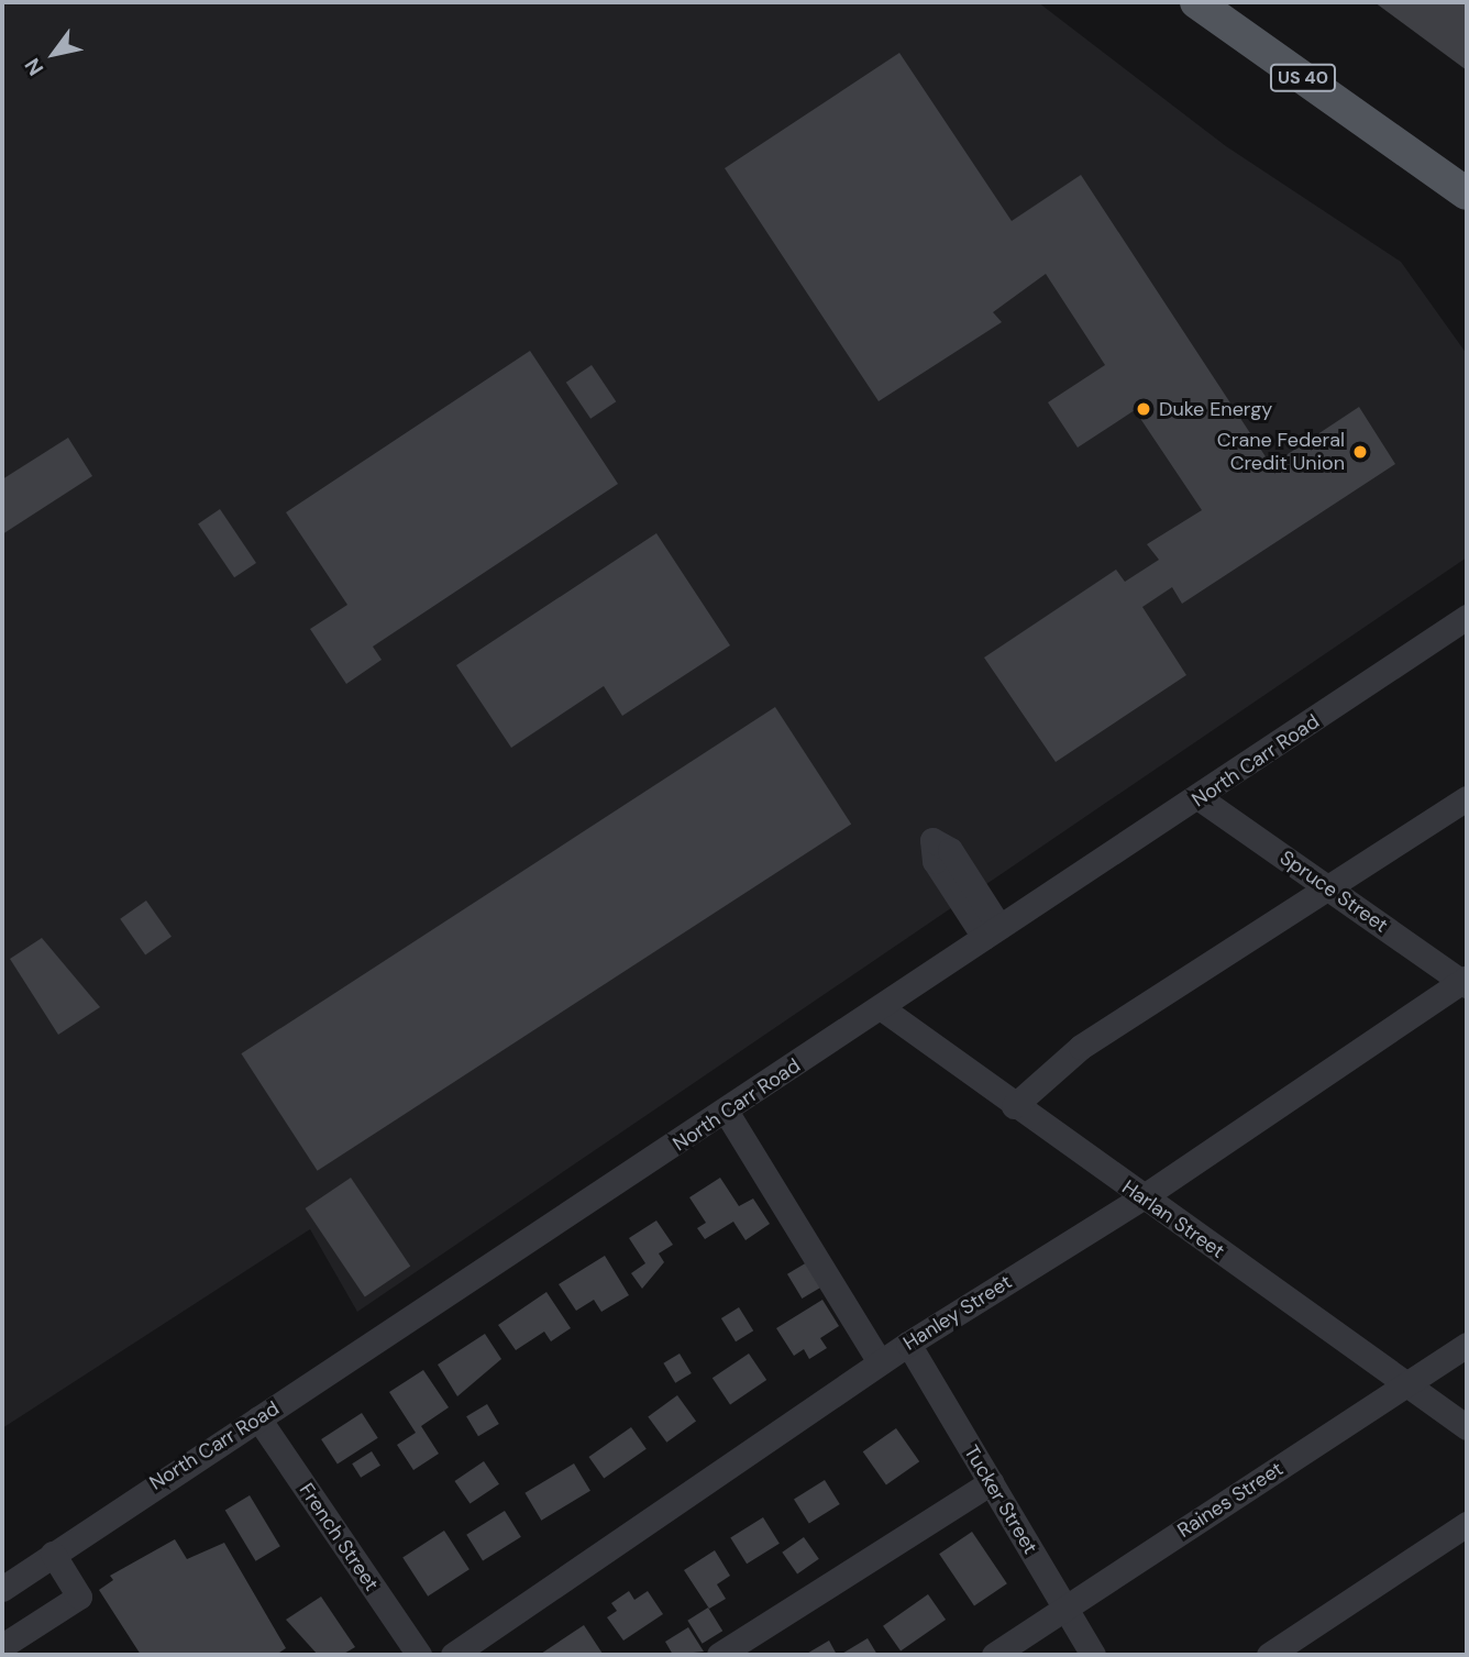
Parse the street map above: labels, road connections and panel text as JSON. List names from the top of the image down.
{
  "streets": {
    "main road": ["US 40"],
    "street": [
      "North Carr Road",
      "Spruce Street",
      "Harlan Street",
      "Hanley Street",
      "Tucker Street",
      "Raines Street",
      "French Street"
    ]
  },
  "crossings": [
    ["North Carr Road", "Spruce Street"],
    ["North Carr Road", "Harlan Street"],
    ["North Carr Road", "French Street"],
    ["Spruce Street", "Hanley Street"],
    ["Harlan Street", "Hanley Street"],
    ["Harlan Street", "Raines Street"],
    ["Hanley Street", "Tucker Street"],
    ["Tucker Street", "Raines Street"]
  ],
  "places": ["Duke Energy", "Crane Federal Credit Union"],
  "north": "bottom left"
}
